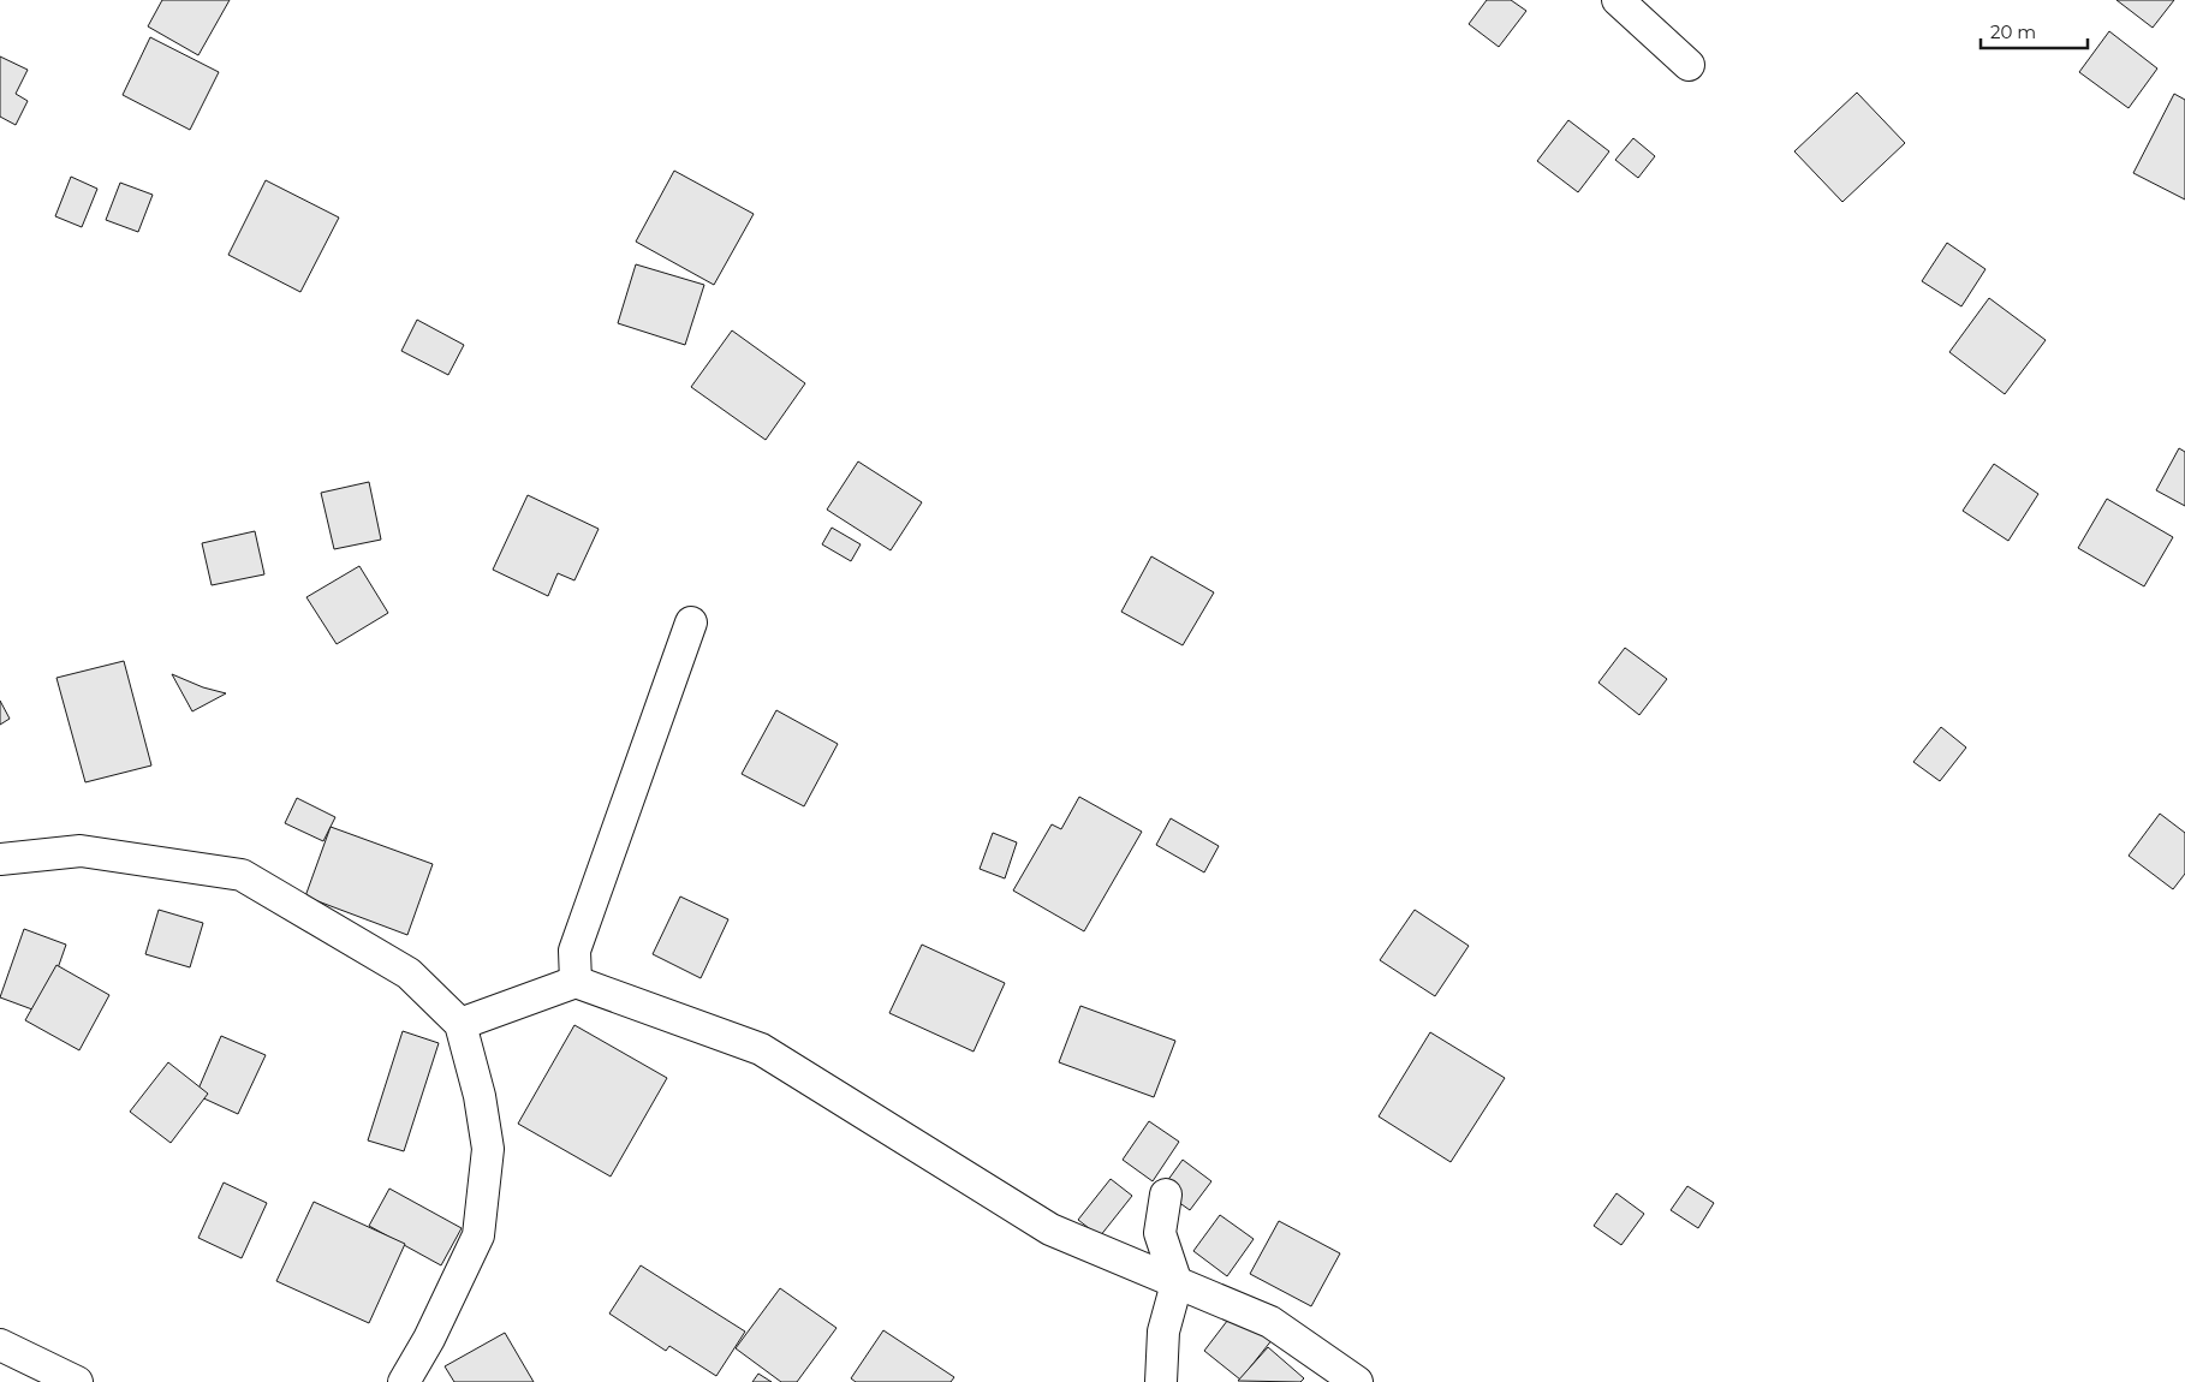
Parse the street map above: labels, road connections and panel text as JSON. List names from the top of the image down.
{
  "scale_bar": "20 m"
}
